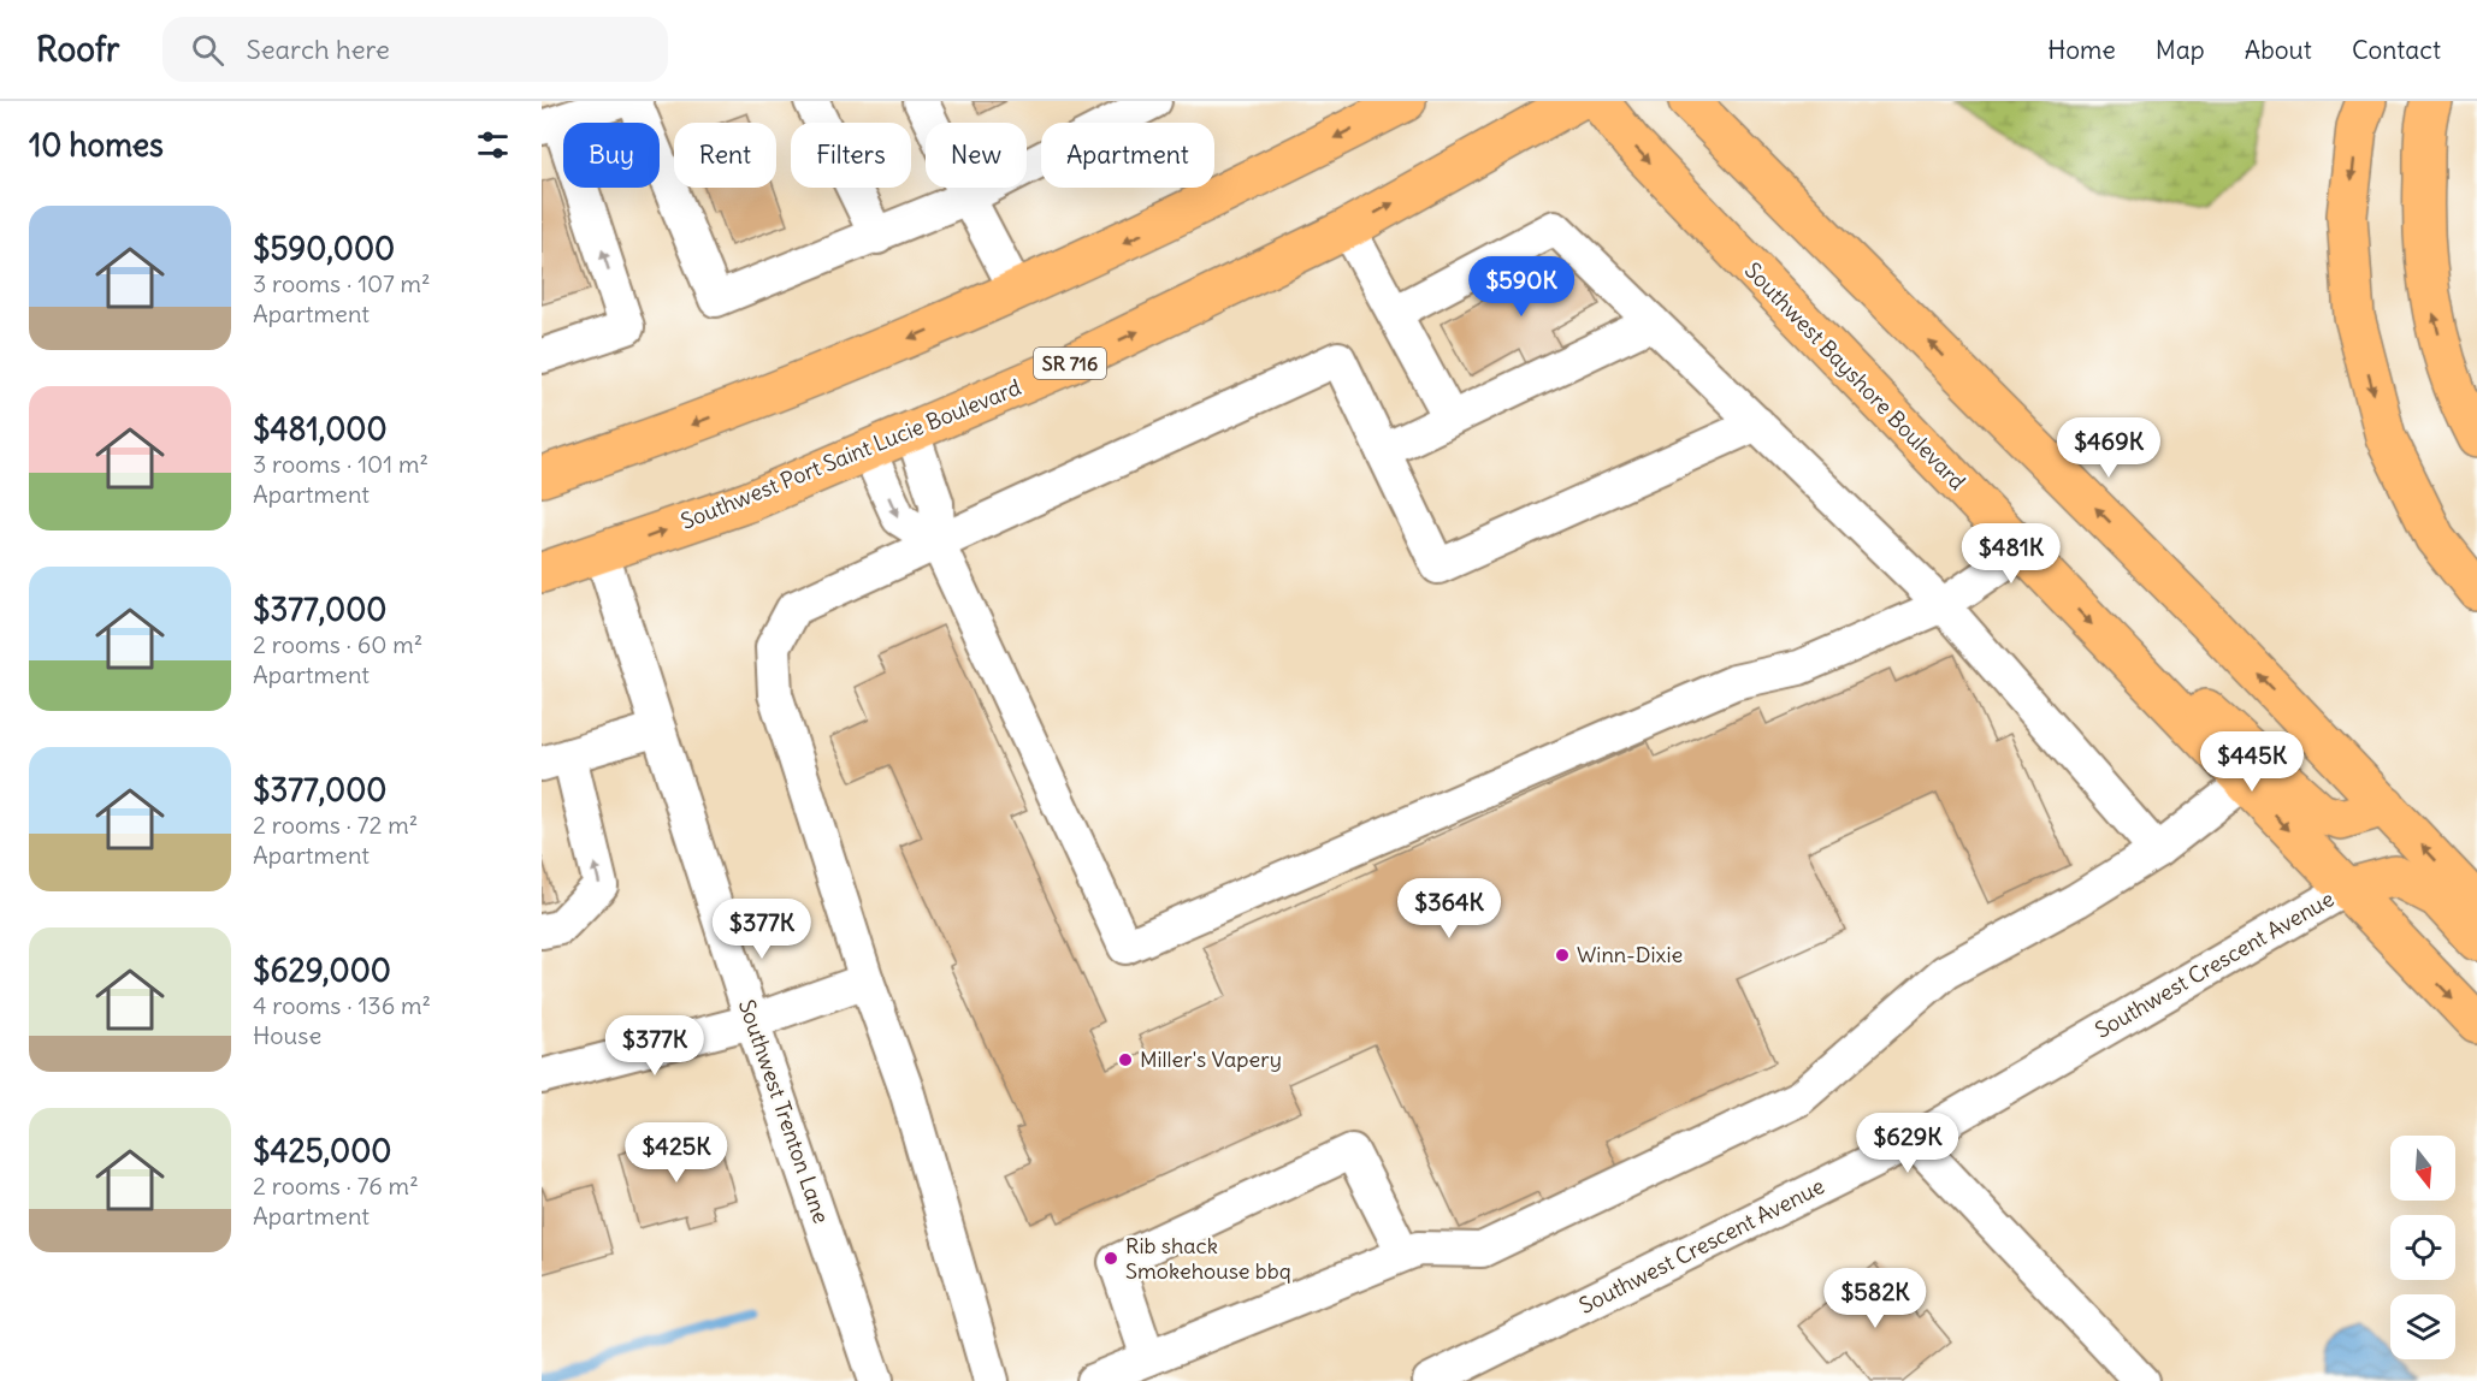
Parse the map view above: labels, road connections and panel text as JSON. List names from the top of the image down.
{
  "streets": {
    "main road": ["SR 716", "Southwest Bayshore Boulevard", "Southwest Port Saint Lucie Boulevard"],
    "street": ["Southwest Crescent Avenue", "Southwest Trenton Lane"]
  },
  "crossings": [
    ["Southwest Bayshore Boulevard", "Southwest Crescent Avenue"],
    ["Southwest Port Saint Lucie Boulevard", "Southwest Trenton Lane"]
  ],
  "places": ["Winn-Dixie", "Miller's Vapery", "Rib shack Smokehouse bbq"],
  "north": "bottom",
  "page": {
    "header": "Roofr",
    "search": "Search here",
    "nav": [
      "Home",
      "Map",
      "About",
      "Contact"
    ],
    "heading": "10 homes",
    "chip": [
      "Buy",
      "Rent",
      "Filters",
      "New",
      "Apartment"
    ],
    "list": [
      {
        "name": "$590,000",
        "note": "3 rooms · 107 m² · Apartment"
      },
      {
        "name": "$481,000",
        "note": "3 rooms · 101 m² · Apartment"
      },
      {
        "name": "$377,000",
        "note": "2 rooms · 60 m² · Apartment"
      },
      {
        "name": "$377,000",
        "note": "2 rooms · 72 m² · Apartment"
      },
      {
        "name": "$629,000",
        "note": "4 rooms · 136 m² · House"
      },
      {
        "name": "$425,000",
        "note": "2 rooms · 76 m² · Apartment"
      }
    ],
    "price": [
      "$590K",
      "$469K",
      "$481K",
      "$445K",
      "$364K",
      "$377K",
      "$377K",
      "$629K",
      "$425K",
      "$582K"
    ]
  }
}
